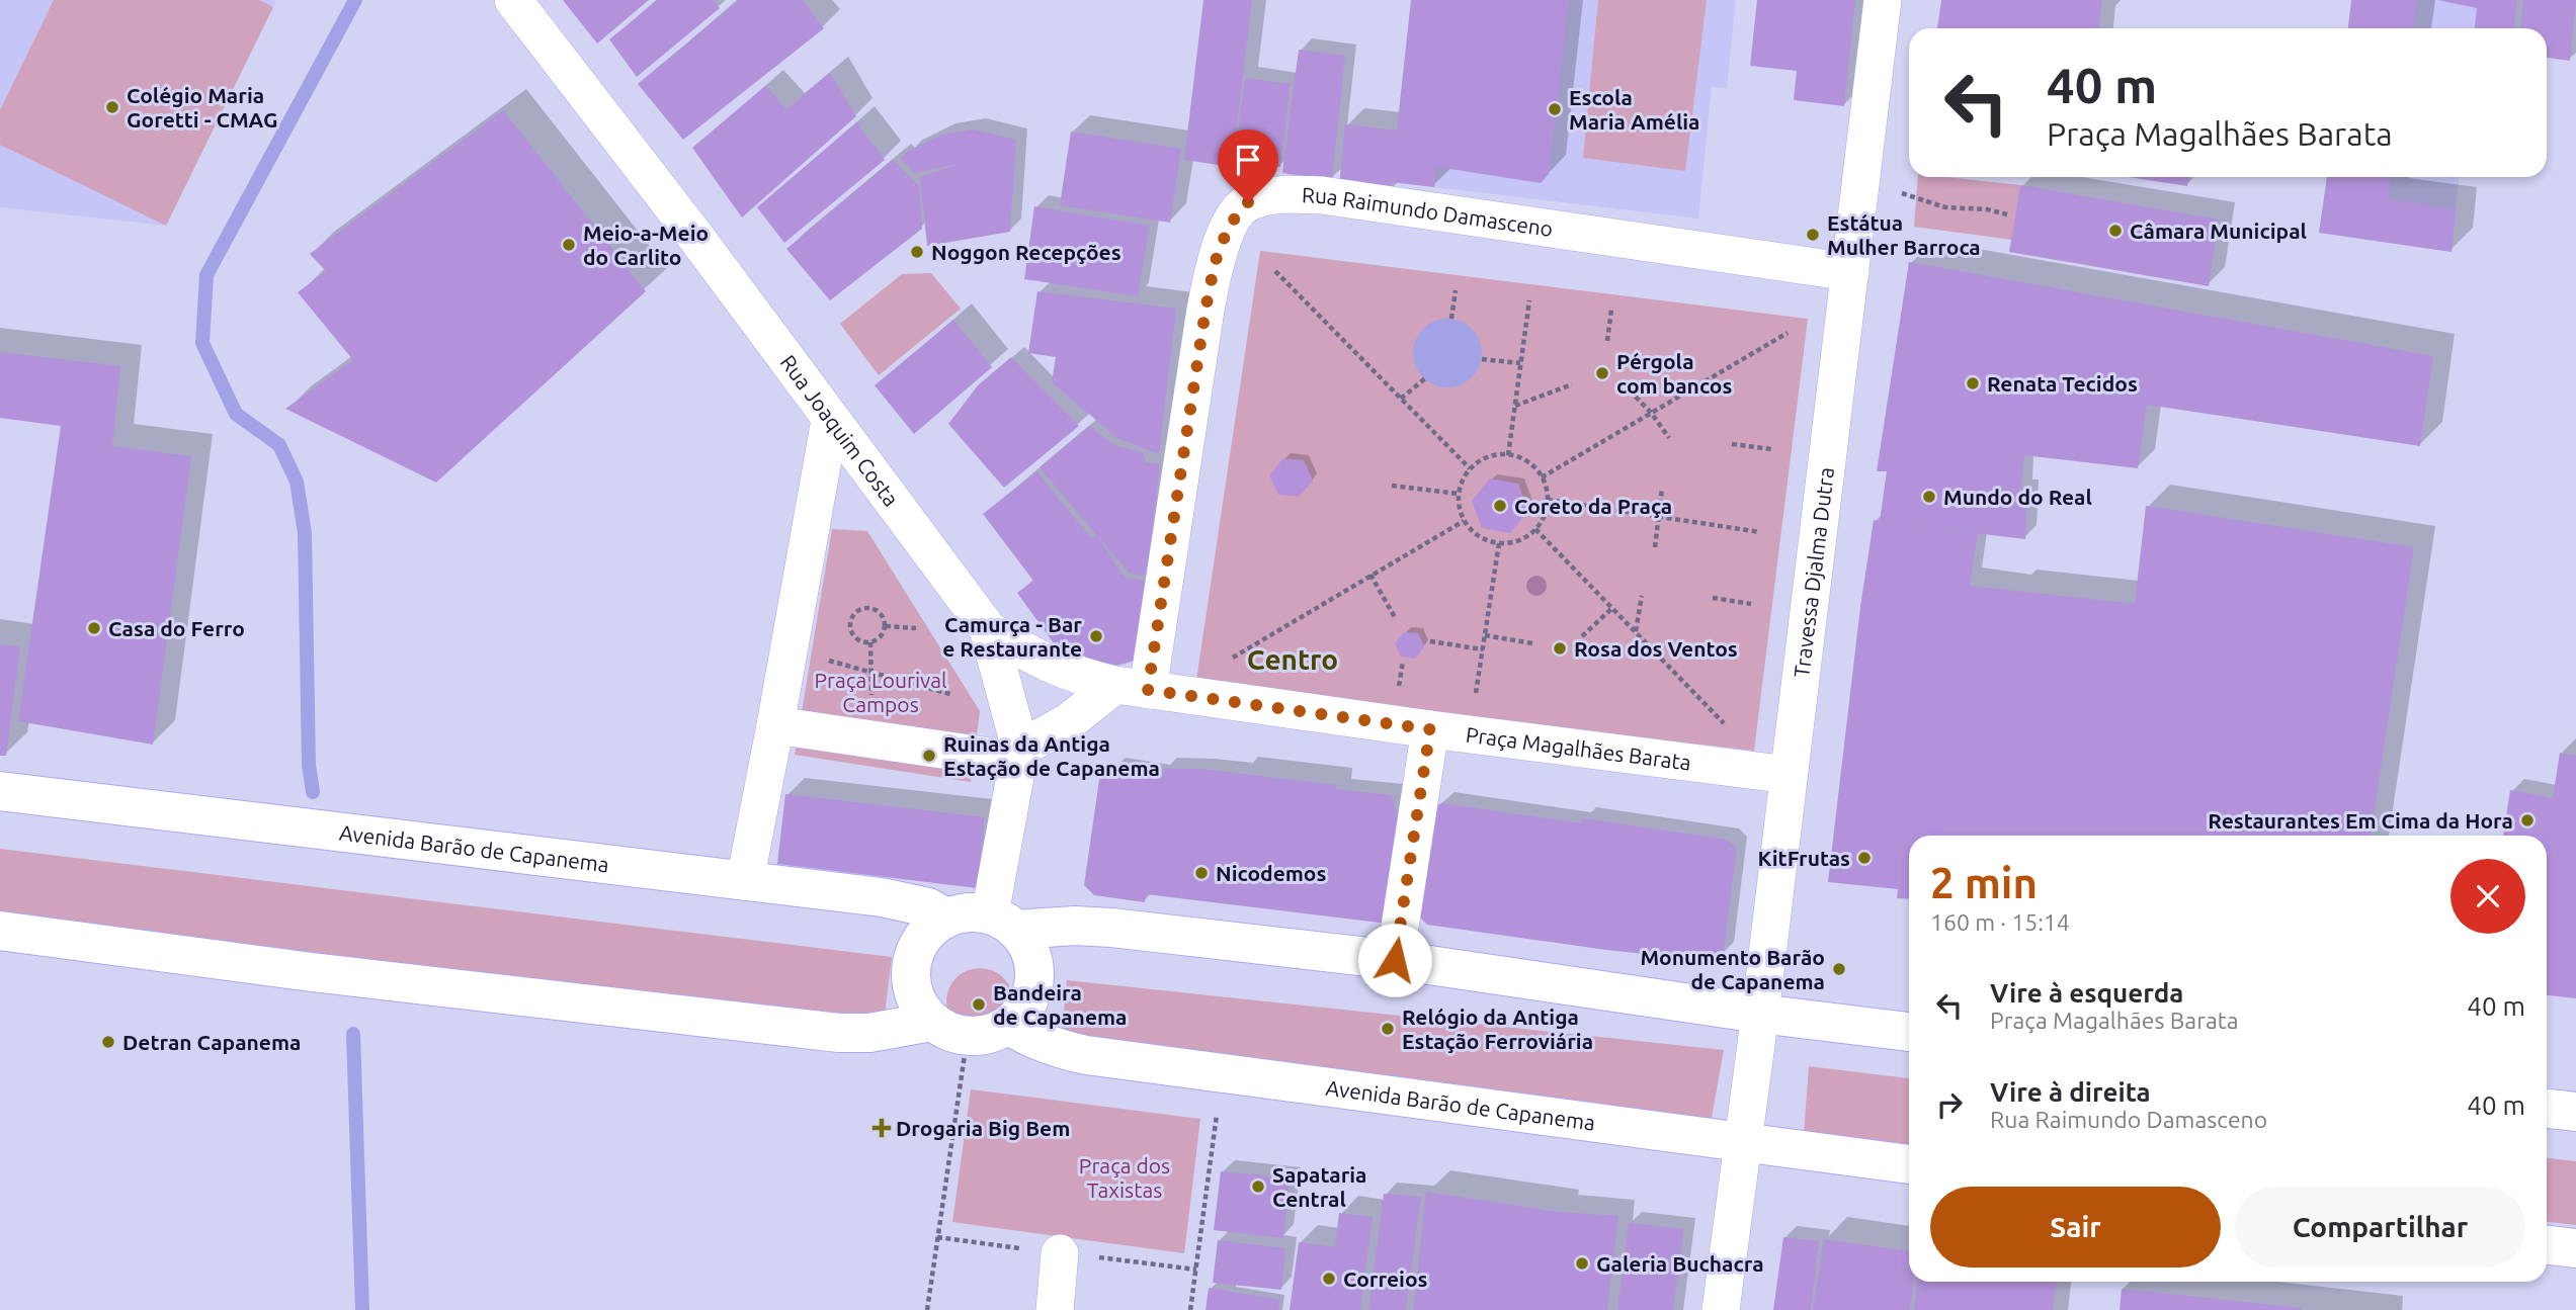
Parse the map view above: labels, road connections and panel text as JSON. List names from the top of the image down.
{
  "streets": {
    "street": [
      "Rua Raimundo Damasceno",
      "Rua Joaquim Costa",
      "Travessa Djalma Dutra",
      "Praça Magalhães Barata",
      "Avenida Barão de Capanema"
    ]
  },
  "crossings": [
    ["Rua Raimundo Damasceno", "Travessa Djalma Dutra"],
    ["Rua Raimundo Damasceno", "Praça Magalhães Barata"],
    ["Rua Joaquim Costa", "Praça Magalhães Barata"],
    ["Rua Joaquim Costa", "Avenida Barão de Capanema"],
    ["Travessa Djalma Dutra", "Praça Magalhães Barata"],
    ["Travessa Djalma Dutra", "Avenida Barão de Capanema"]
  ],
  "districts": ["Centro"],
  "parks": ["Praça Lourival Campos", "Praça dos Taxistas"],
  "places": {
    "other": [
      "Colégio Maria Goretti - CMAG",
      "Escola Maria Amélia",
      "Câmara Municipal",
      "Estátua Mulher Barroca",
      "Meio-a-Meio do Carlito",
      "Noggon Recepções",
      "Pérgola com bancos",
      "Renata Tecidos",
      "Mundo do Real",
      "Coreto da Praça",
      "Casa do Ferro",
      "Camurça - Bar e Restaurante",
      "Rosa dos Ventos",
      "Ruinas da Antiga Estação de Capanema",
      "Restaurantes Em Cima da Hora",
      "KitFrutas",
      "Nicodemos",
      "Monumento Barão de Capanema",
      "Bandeira de Capanema",
      "Relógio da Antiga Estação Ferroviária",
      "Detran Capanema",
      "Sapataria Central",
      "Galeria Buchacra",
      "Correios"
    ],
    "health": ["Drogaria Big Bem"]
  },
  "page": {
    "turn": ["40 m", "Praça Magalhães Barata"],
    "heading": ["2 min", "160 m · 15:14"],
    "list": [
      {
        "name": "Vire à esquerda",
        "note": "Praça Magalhães Barata",
        "value": "40 m"
      },
      {
        "name": "Vire à direita",
        "note": "Rua Raimundo Damasceno",
        "value": "40 m"
      }
    ],
    "buttons": ["Sair", "Compartilhar"]
  }
}
